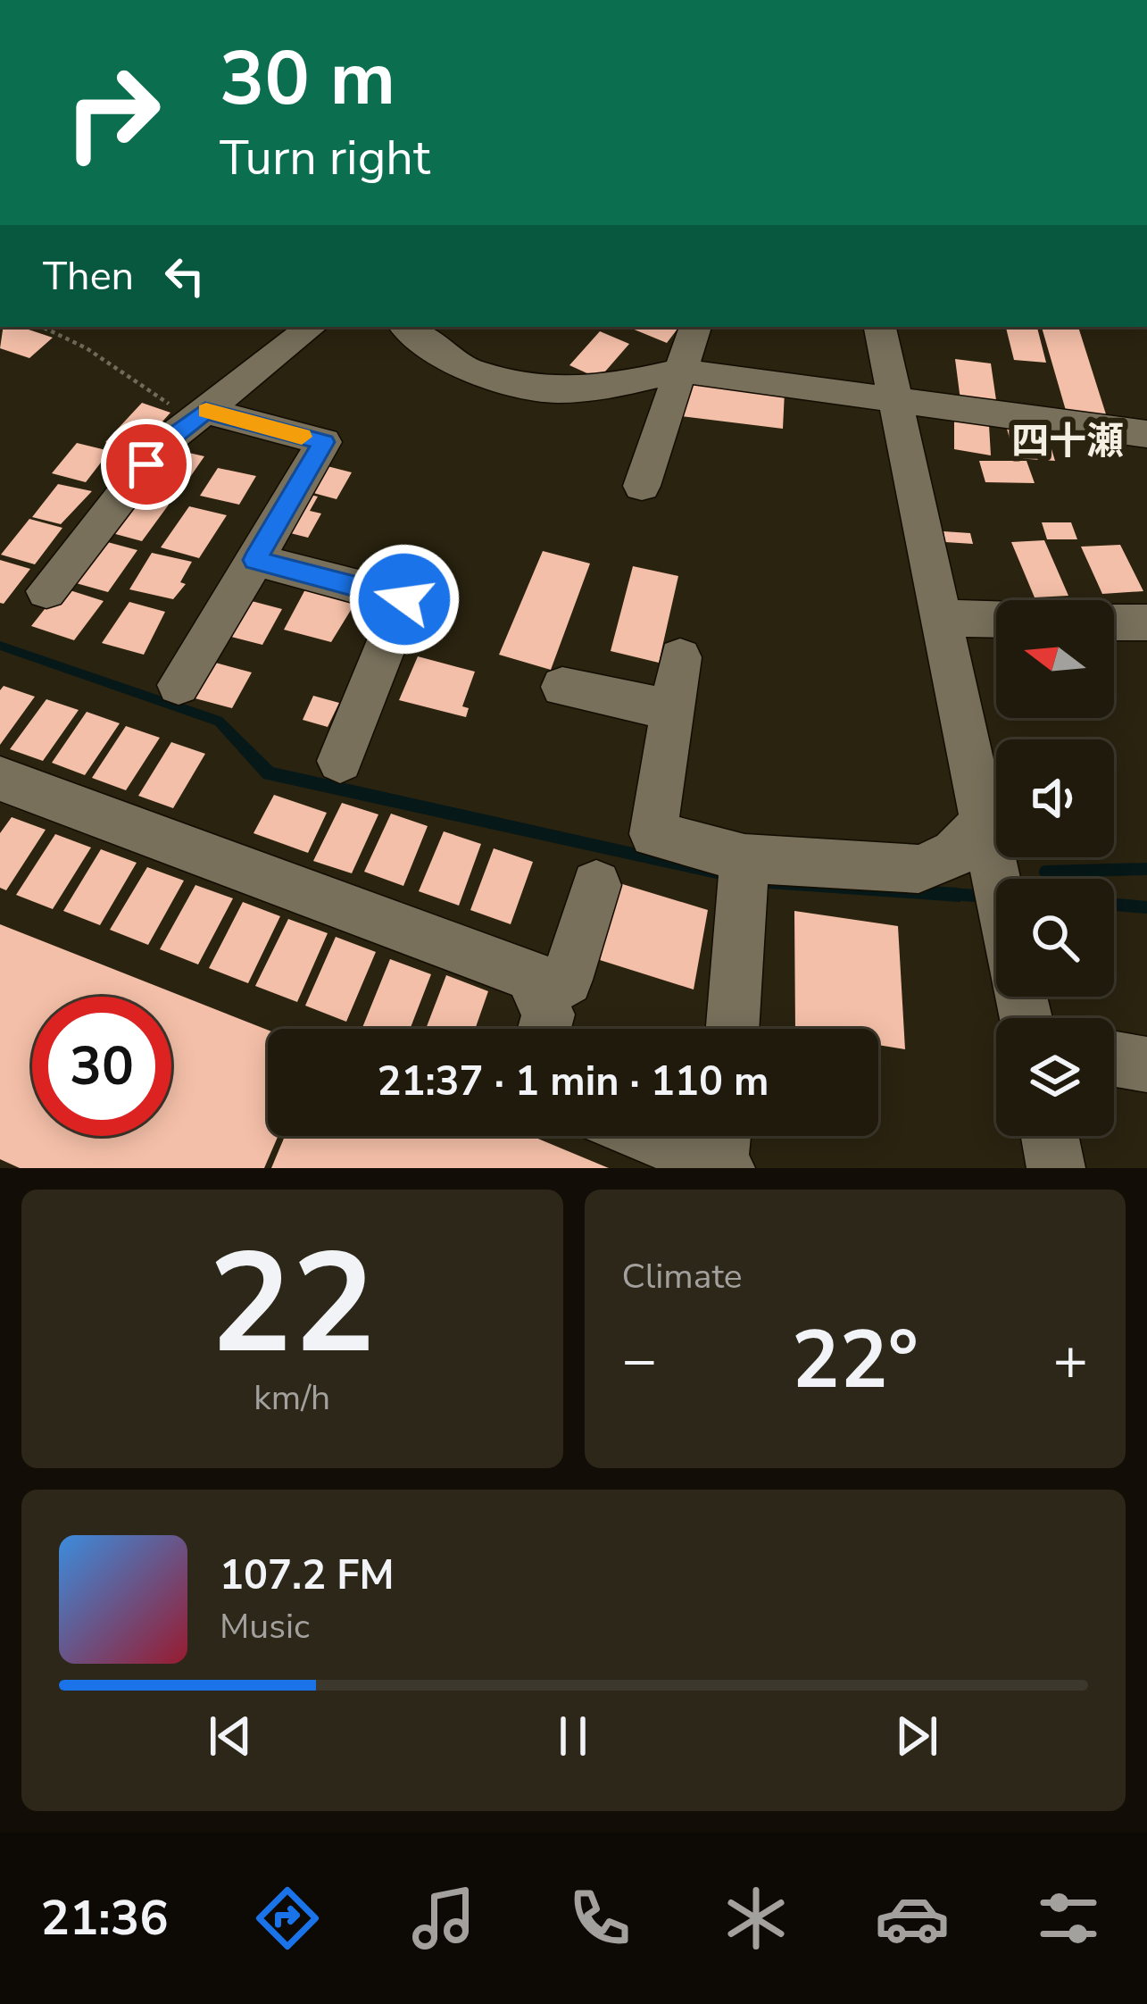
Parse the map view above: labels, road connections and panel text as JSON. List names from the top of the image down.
{
  "districts": ["四十瀬"],
  "north": "left",
  "page": {
    "turn": ["30 m", "Turn right"],
    "then": "Then",
    "limit": "30",
    "trip": "21:37 · 1 min · 110 m",
    "tile": [
      ["22", "km/h"],
      "Climate"
    ],
    "heat": ["−", "22°", "+"],
    "song": ["107.2 FM", "Music"],
    "tabs": "21:36"
  }
}
